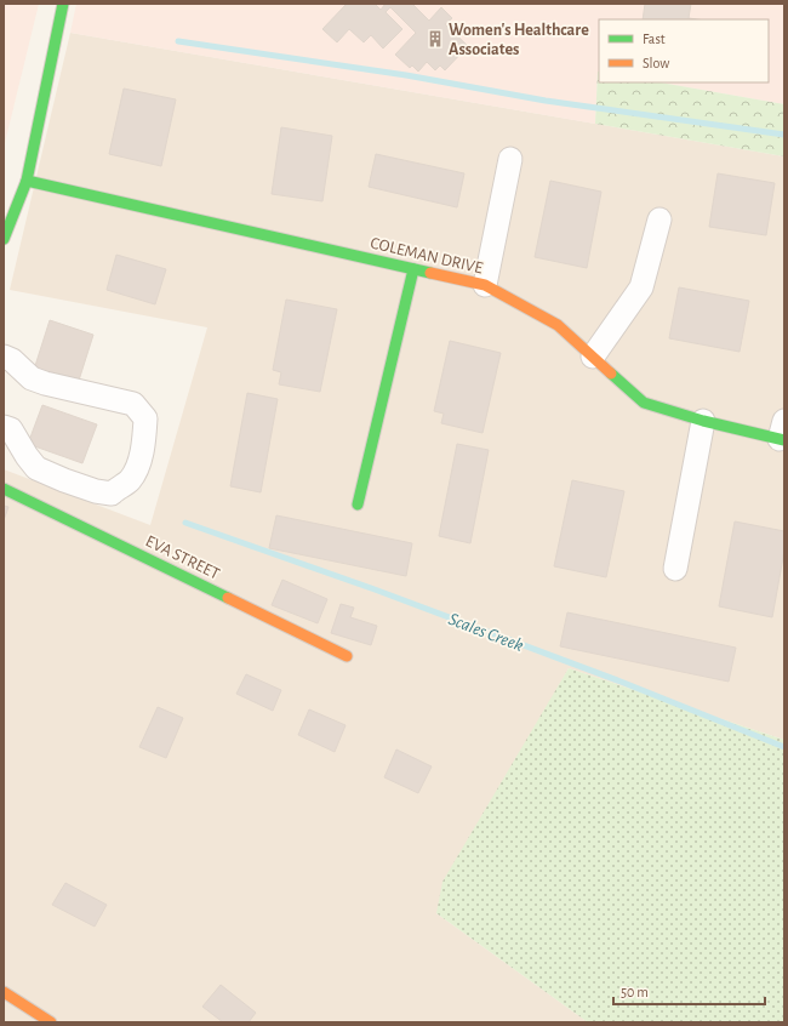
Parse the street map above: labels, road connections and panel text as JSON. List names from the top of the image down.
{
  "streets": {
    "street": ["COLEMAN DRIVE", "EVA STREET"]
  },
  "water": ["Scales Creek"],
  "places": {
    "building": ["Women's Healthcare Associates"]
  },
  "legend": ["Fast", "Slow"],
  "scale_bar": "50 m"
}
